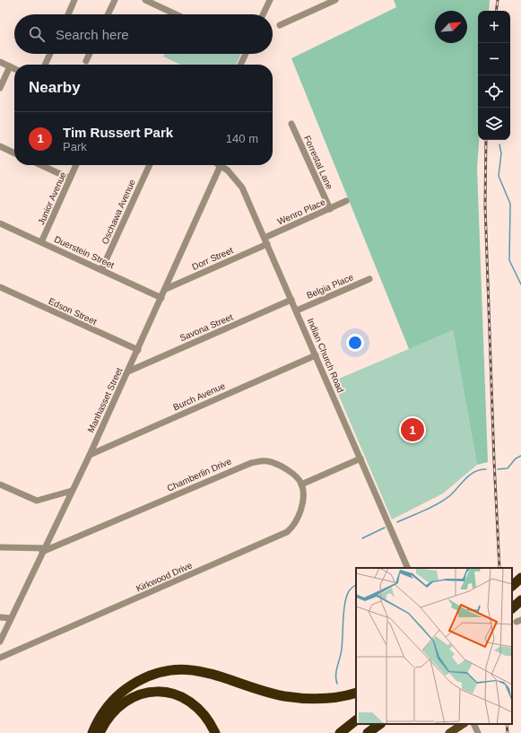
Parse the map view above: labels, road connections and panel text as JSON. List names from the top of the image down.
{
  "streets": {
    "street": [
      "Forrestal Lane",
      "Junior Avenue",
      "Oschawa Avenue",
      "Wenro Place",
      "Duerstein Street",
      "Dorr Street",
      "Belgia Place",
      "Edson Street",
      "Savona Street",
      "Indian Church Road",
      "Burch Avenue",
      "Manhasset Street",
      "Chamberlin Drive",
      "Kirkwood Drive"
    ]
  },
  "crossings": [
    ["Forrestal Lane", "Wenro Place"],
    ["Junior Avenue", "Duerstein Street"],
    ["Oschawa Avenue", "Duerstein Street"],
    ["Wenro Place", "Dorr Street"],
    ["Wenro Place", "Indian Church Road"],
    ["Duerstein Street", "Manhasset Street"],
    ["Dorr Street", "Indian Church Road"],
    ["Dorr Street", "Manhasset Street"],
    ["Belgia Place", "Indian Church Road"],
    ["Edson Street", "Manhasset Street"],
    ["Savona Street", "Indian Church Road"],
    ["Savona Street", "Manhasset Street"],
    ["Indian Church Road", "Burch Avenue"],
    ["Indian Church Road", "Manhasset Street"],
    ["Burch Avenue", "Manhasset Street"],
    ["Manhasset Street", "Chamberlin Drive"],
    ["Chamberlin Drive", "Kirkwood Drive"]
  ],
  "north": "top right",
  "page": {
    "map_buttons": ["+", "−"],
    "search": "Search here",
    "heading": "Nearby",
    "list": [
      {
        "mark": "1",
        "name": "Tim Russert Park",
        "note": "Park",
        "value": "140 m"
      }
    ],
    "pins": "1"
  }
}
